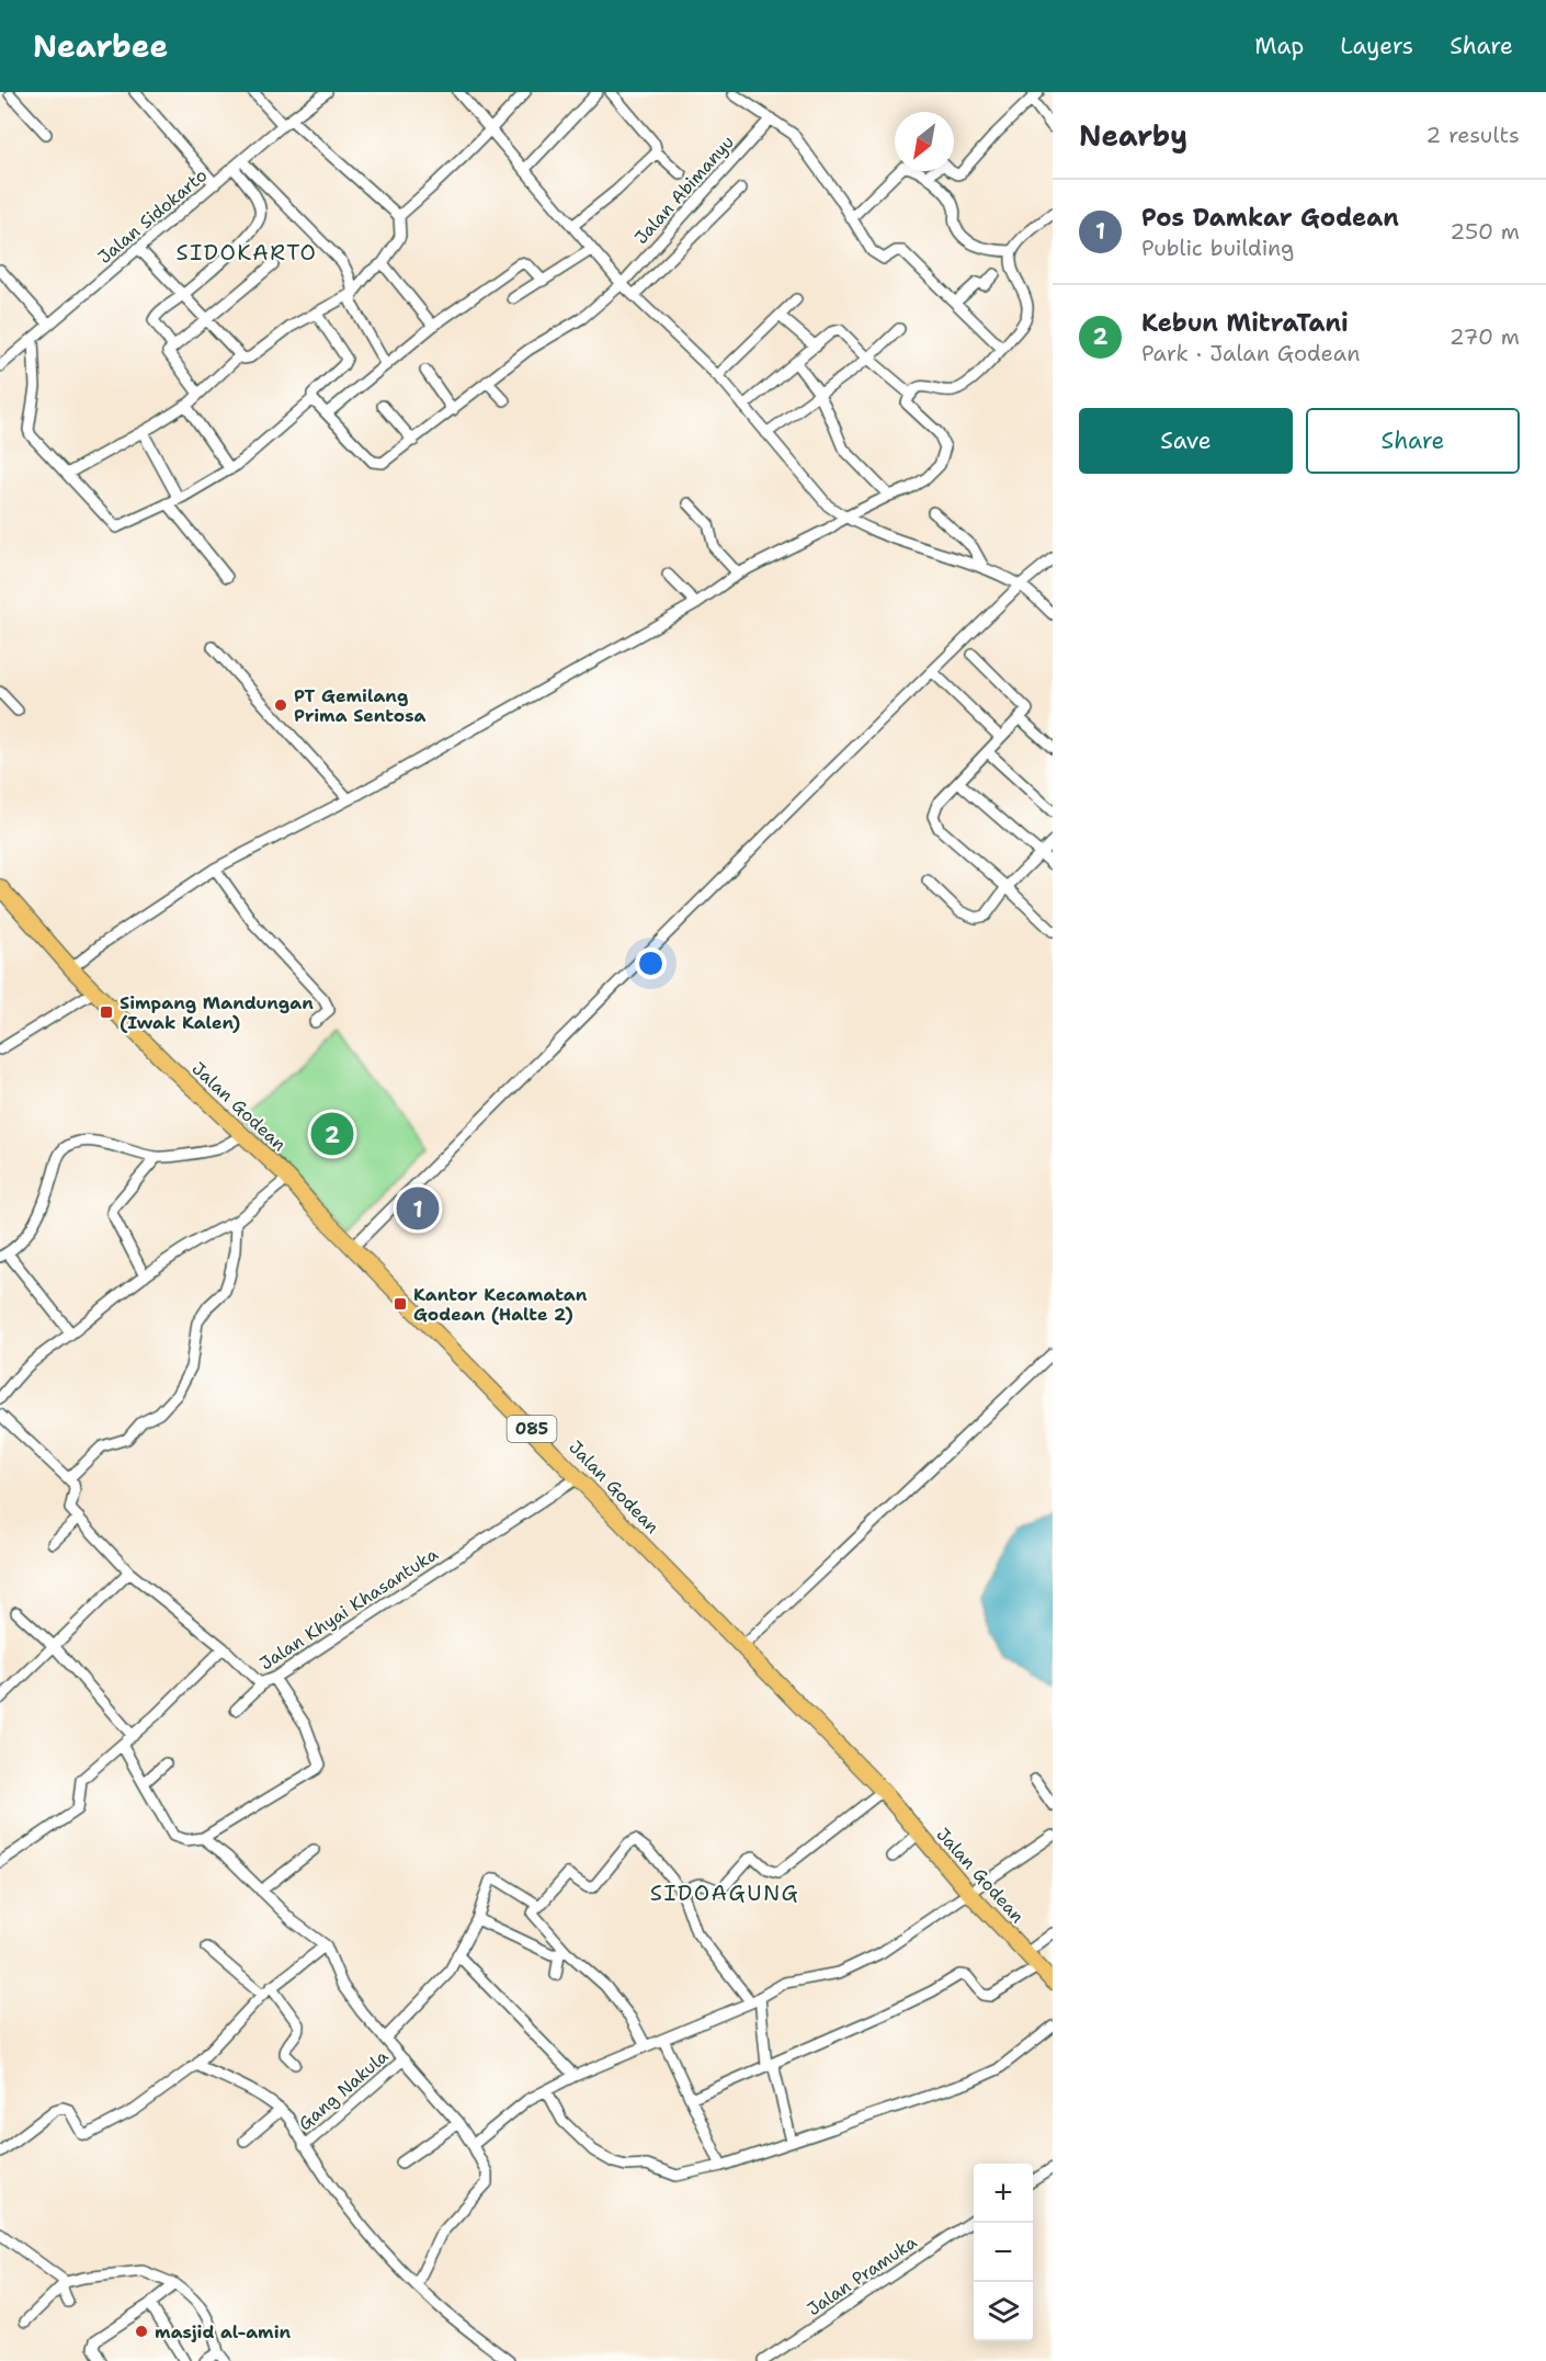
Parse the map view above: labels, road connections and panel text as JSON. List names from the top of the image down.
{
  "streets": {
    "main road": ["Jalan Godean", "085"],
    "street": [
      "Jalan Abimanyu",
      "Jalan Sidokarto",
      "Jalan Khyai Khasantuka",
      "Gang Nakula",
      "Jalan Pramuka"
    ]
  },
  "crossings": [
    ["Jalan Godean", "Jalan Khyai Khasantuka"]
  ],
  "districts": ["SIDOKARTO", "SIDOAGUNG"],
  "places": {
    "other": ["PT Gemilang Prima Sentosa", "masjid al-amin"],
    "transit": ["Simpang Mandungan (Iwak Kalen)", "Kantor Kecamatan Godean (Halte 2)"]
  },
  "north": "bottom left",
  "page": {
    "header": "Nearbee",
    "nav": ["Map", "Layers", "Share"],
    "heading": ["Nearby", "2 results"],
    "list": [
      {
        "mark": "1",
        "name": "Pos Damkar Godean",
        "note": "Public building",
        "value": "250 m"
      },
      {
        "mark": "2",
        "name": "Kebun MitraTani",
        "note": "Park · Jalan Godean",
        "value": "270 m"
      }
    ],
    "buttons": ["Save", "Share"],
    "pins": ["2", "1"],
    "map_buttons": ["+", "−"]
  }
}
